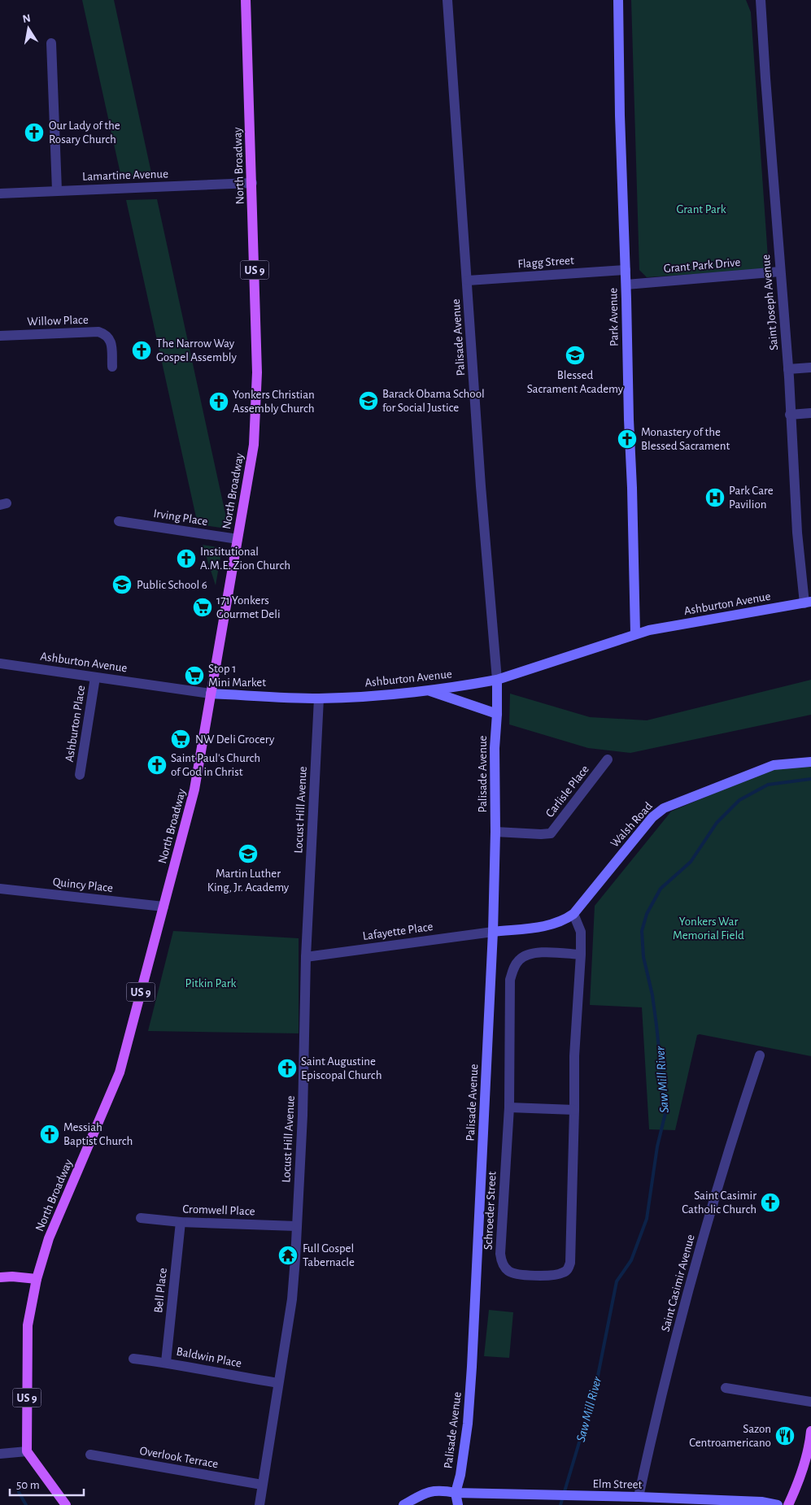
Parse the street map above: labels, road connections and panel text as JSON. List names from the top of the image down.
{
  "streets": {
    "main road": ["North Broadway", "US 9"],
    "street": [
      "Lamartine Avenue",
      "Flagg Street",
      "Grant Park Drive",
      "Saint Joseph Avenue",
      "Park Avenue",
      "Willow Place",
      "Palisade Avenue",
      "Irving Place",
      "Ashburton Avenue",
      "Ashburton Place",
      "Carlisle Place",
      "Locust Hill Avenue",
      "Walsh Road",
      "Quincy Place",
      "Lafayette Place",
      "Cromwell Place",
      "Schroeder Street",
      "Saint Casimir Avenue",
      "Bell Place",
      "Baldwin Place",
      "Overlook Terrace",
      "Elm Street"
    ]
  },
  "crossings": [
    ["North Broadway", "Lamartine Avenue"],
    ["North Broadway", "Irving Place"],
    ["North Broadway", "Ashburton Avenue"],
    ["North Broadway", "Quincy Place"],
    ["Flagg Street", "Park Avenue"],
    ["Flagg Street", "Palisade Avenue"],
    ["Grant Park Drive", "Saint Joseph Avenue"],
    ["Grant Park Drive", "Park Avenue"],
    ["Saint Joseph Avenue", "Ashburton Avenue"],
    ["Park Avenue", "Ashburton Avenue"],
    ["Palisade Avenue", "Ashburton Avenue"],
    ["Palisade Avenue", "Carlisle Place"],
    ["Palisade Avenue", "Walsh Road"],
    ["Palisade Avenue", "Lafayette Place"],
    ["Palisade Avenue", "Elm Street"],
    ["Ashburton Avenue", "Ashburton Place"],
    ["Ashburton Avenue", "Locust Hill Avenue"],
    ["Locust Hill Avenue", "Lafayette Place"],
    ["Locust Hill Avenue", "Cromwell Place"],
    ["Locust Hill Avenue", "Baldwin Place"],
    ["Locust Hill Avenue", "Overlook Terrace"],
    ["Walsh Road", "Lafayette Place"],
    ["Walsh Road", "Schroeder Street"],
    ["Cromwell Place", "Bell Place"],
    ["Saint Casimir Avenue", "Elm Street"],
    ["Bell Place", "Baldwin Place"]
  ],
  "water": ["Saw Mill River"],
  "parks": ["Grant Park", "Yonkers War Memorial Field", "Pitkin Park"],
  "places": {
    "church": [
      "Our Lady of the Rosary Church",
      "The Narrow Way Gospel Assembly",
      "Yonkers Christian Assembly Church",
      "Monastery of the Blessed Sacrament",
      "Institutional A.M.E. Zion Church",
      "Saint Paul's Church of God in Christ",
      "Saint Augustine Episcopal Church",
      "Messiah Baptist Church",
      "Saint Casimir Catholic Church"
    ],
    "school or university": [
      "Blessed Sacrament Academy",
      "Barack Obama School for Social Justice",
      "Public School 6",
      "Martin Luther King, Jr. Academy"
    ],
    "hospital": ["Park Care Pavilion"],
    "supermarket": ["171 Yonkers Gourmet Deli", "Stop 1 Mini Market", "NW Deli Grocery"],
    "temple": ["Full Gospel Tabernacle"],
    "restaurant": ["Sazon Centroamericano"]
  },
  "scale_bar": "50 m",
  "north": "top"
}
